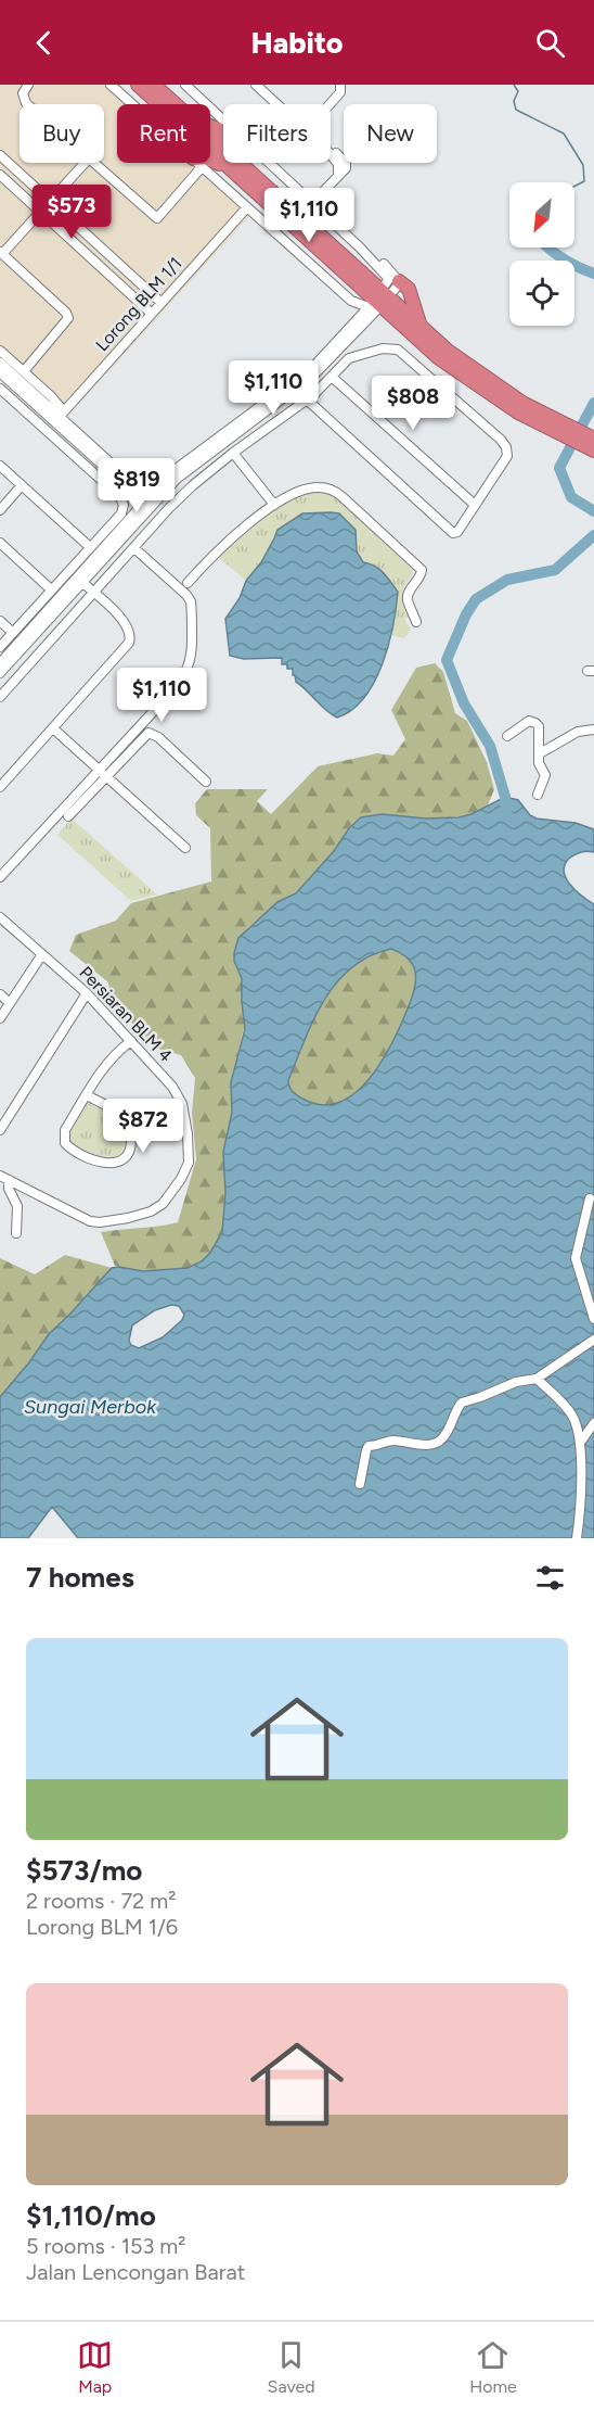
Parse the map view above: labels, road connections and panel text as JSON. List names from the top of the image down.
{
  "streets": {
    "street": ["Lorong BLM 1/1", "Persiaran BLM 4"]
  },
  "water": ["Sungai Merbok"],
  "north": "bottom left",
  "page": {
    "header": "Habito",
    "chip": [
      "Buy",
      "Rent",
      "Filters",
      "New"
    ],
    "price": [
      "$573",
      "$1,110",
      "$1,110",
      "$808",
      "$819",
      "$1,110",
      "$872"
    ],
    "heading": "7 homes",
    "list": [
      {
        "name": "$573/mo",
        "note": "2 rooms · 72 m² · Lorong BLM 1/6"
      },
      {
        "name": "$1,110/mo",
        "note": "5 rooms · 153 m² · Jalan Lencongan Barat"
      }
    ],
    "tabs": ["Map", "Saved", "Home"]
  }
}
